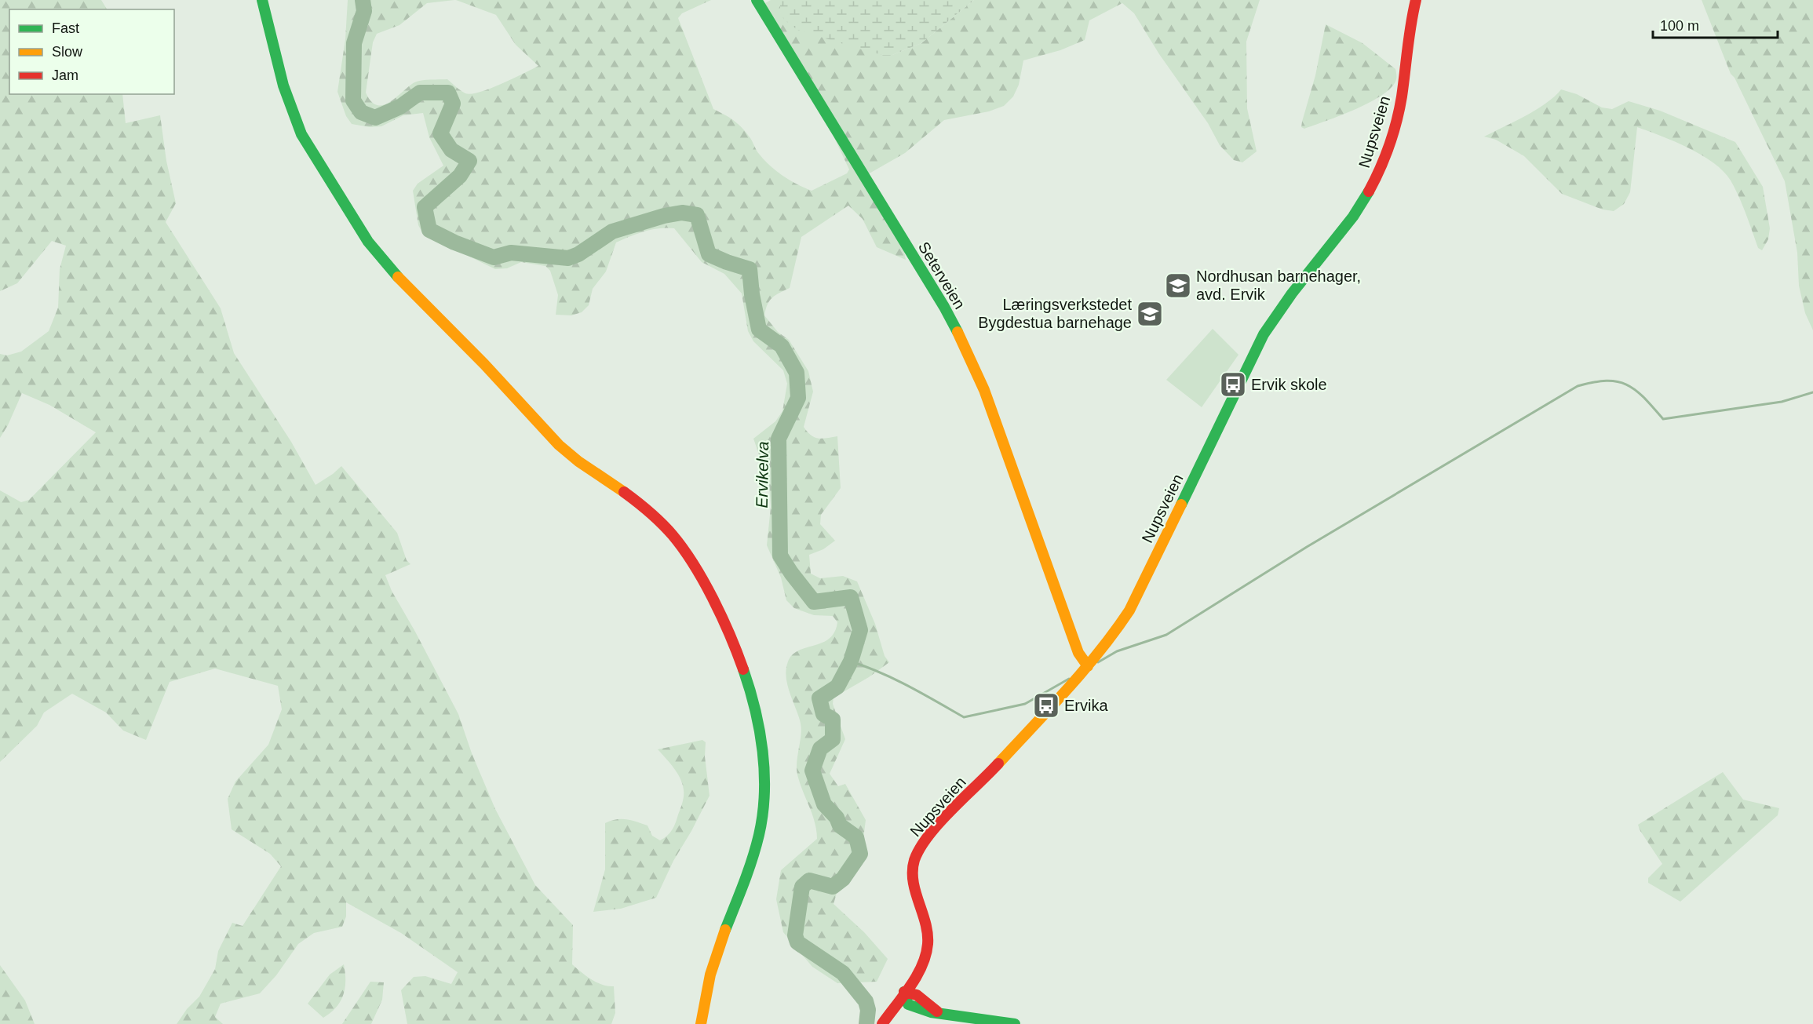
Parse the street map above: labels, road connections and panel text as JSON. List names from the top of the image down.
{
  "streets": {
    "street": ["Nupsveien", "Seterveien"]
  },
  "crossings": [
    ["Nupsveien", "Seterveien"]
  ],
  "water": ["Ervikelva"],
  "places": {
    "school or university": ["Nordhusan barnehager, avd. Ervik", "Læringsverkstedet Bygdestua barnehage"],
    "bus stop": ["Ervik skole", "Ervika"]
  },
  "legend": ["Fast", "Slow", "Jam"],
  "scale_bar": "100 m"
}
